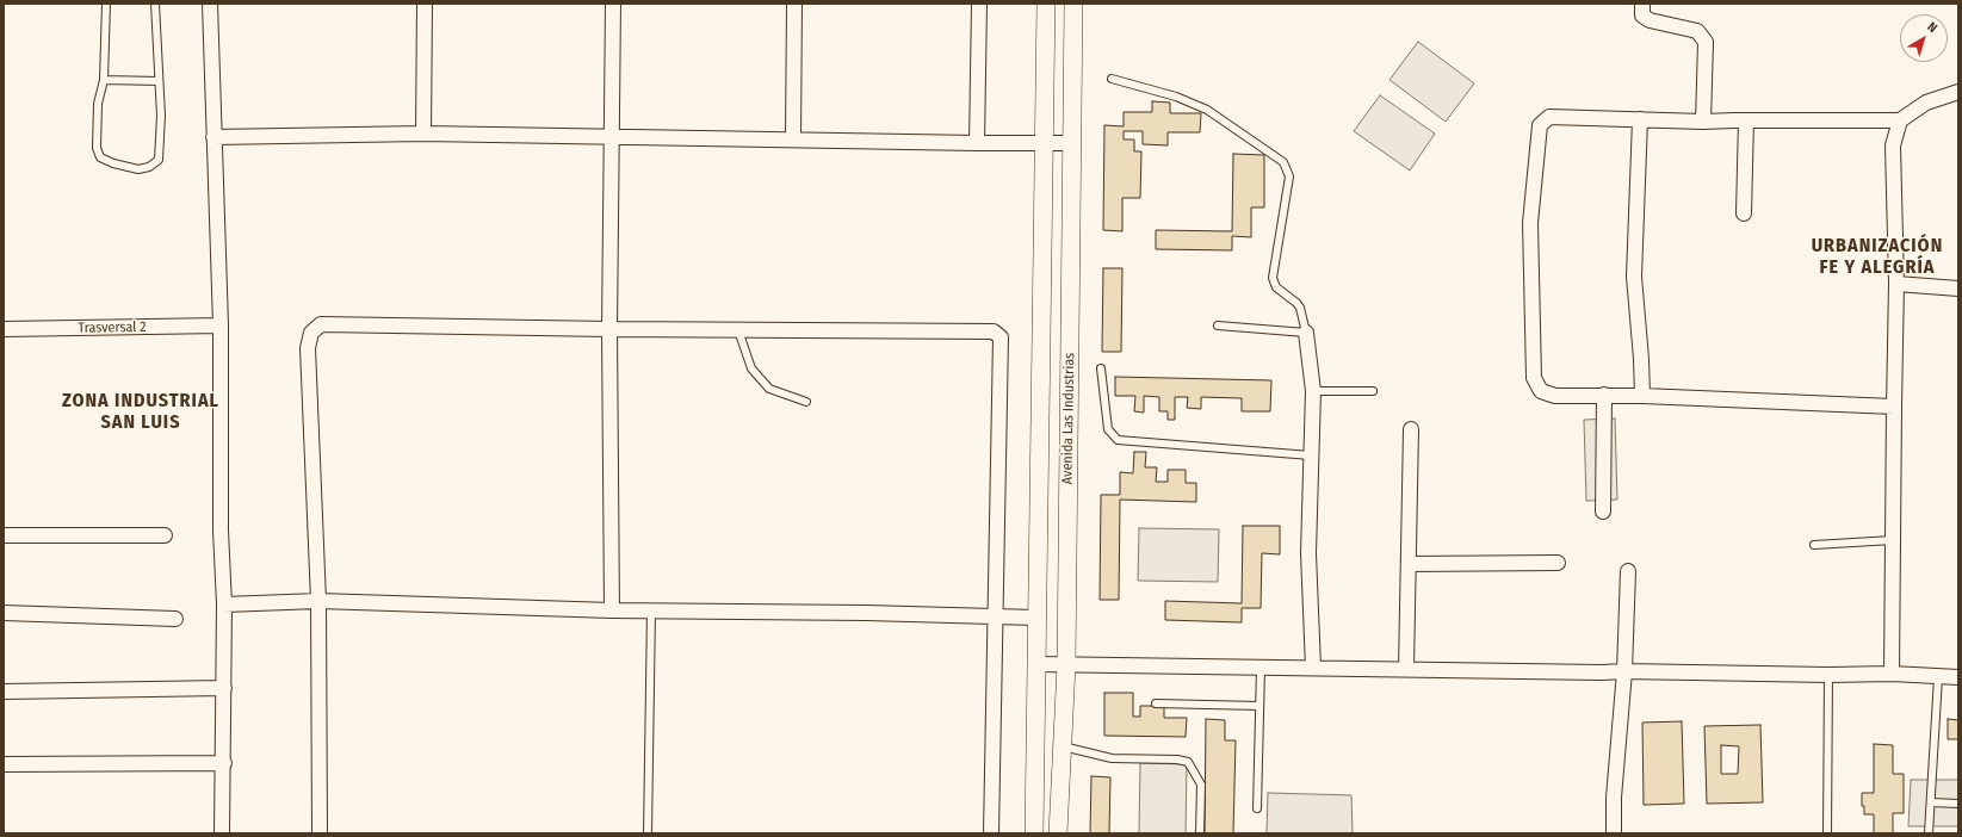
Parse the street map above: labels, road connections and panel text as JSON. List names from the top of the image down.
{
  "streets": {
    "street": ["Trasversal 2", "Avenida Las Industrias"]
  },
  "districts": ["URBANIZACIÓN FE Y ALEGRÍA", "ZONA INDUSTRIAL SAN LUIS"],
  "north": "top right"
}
